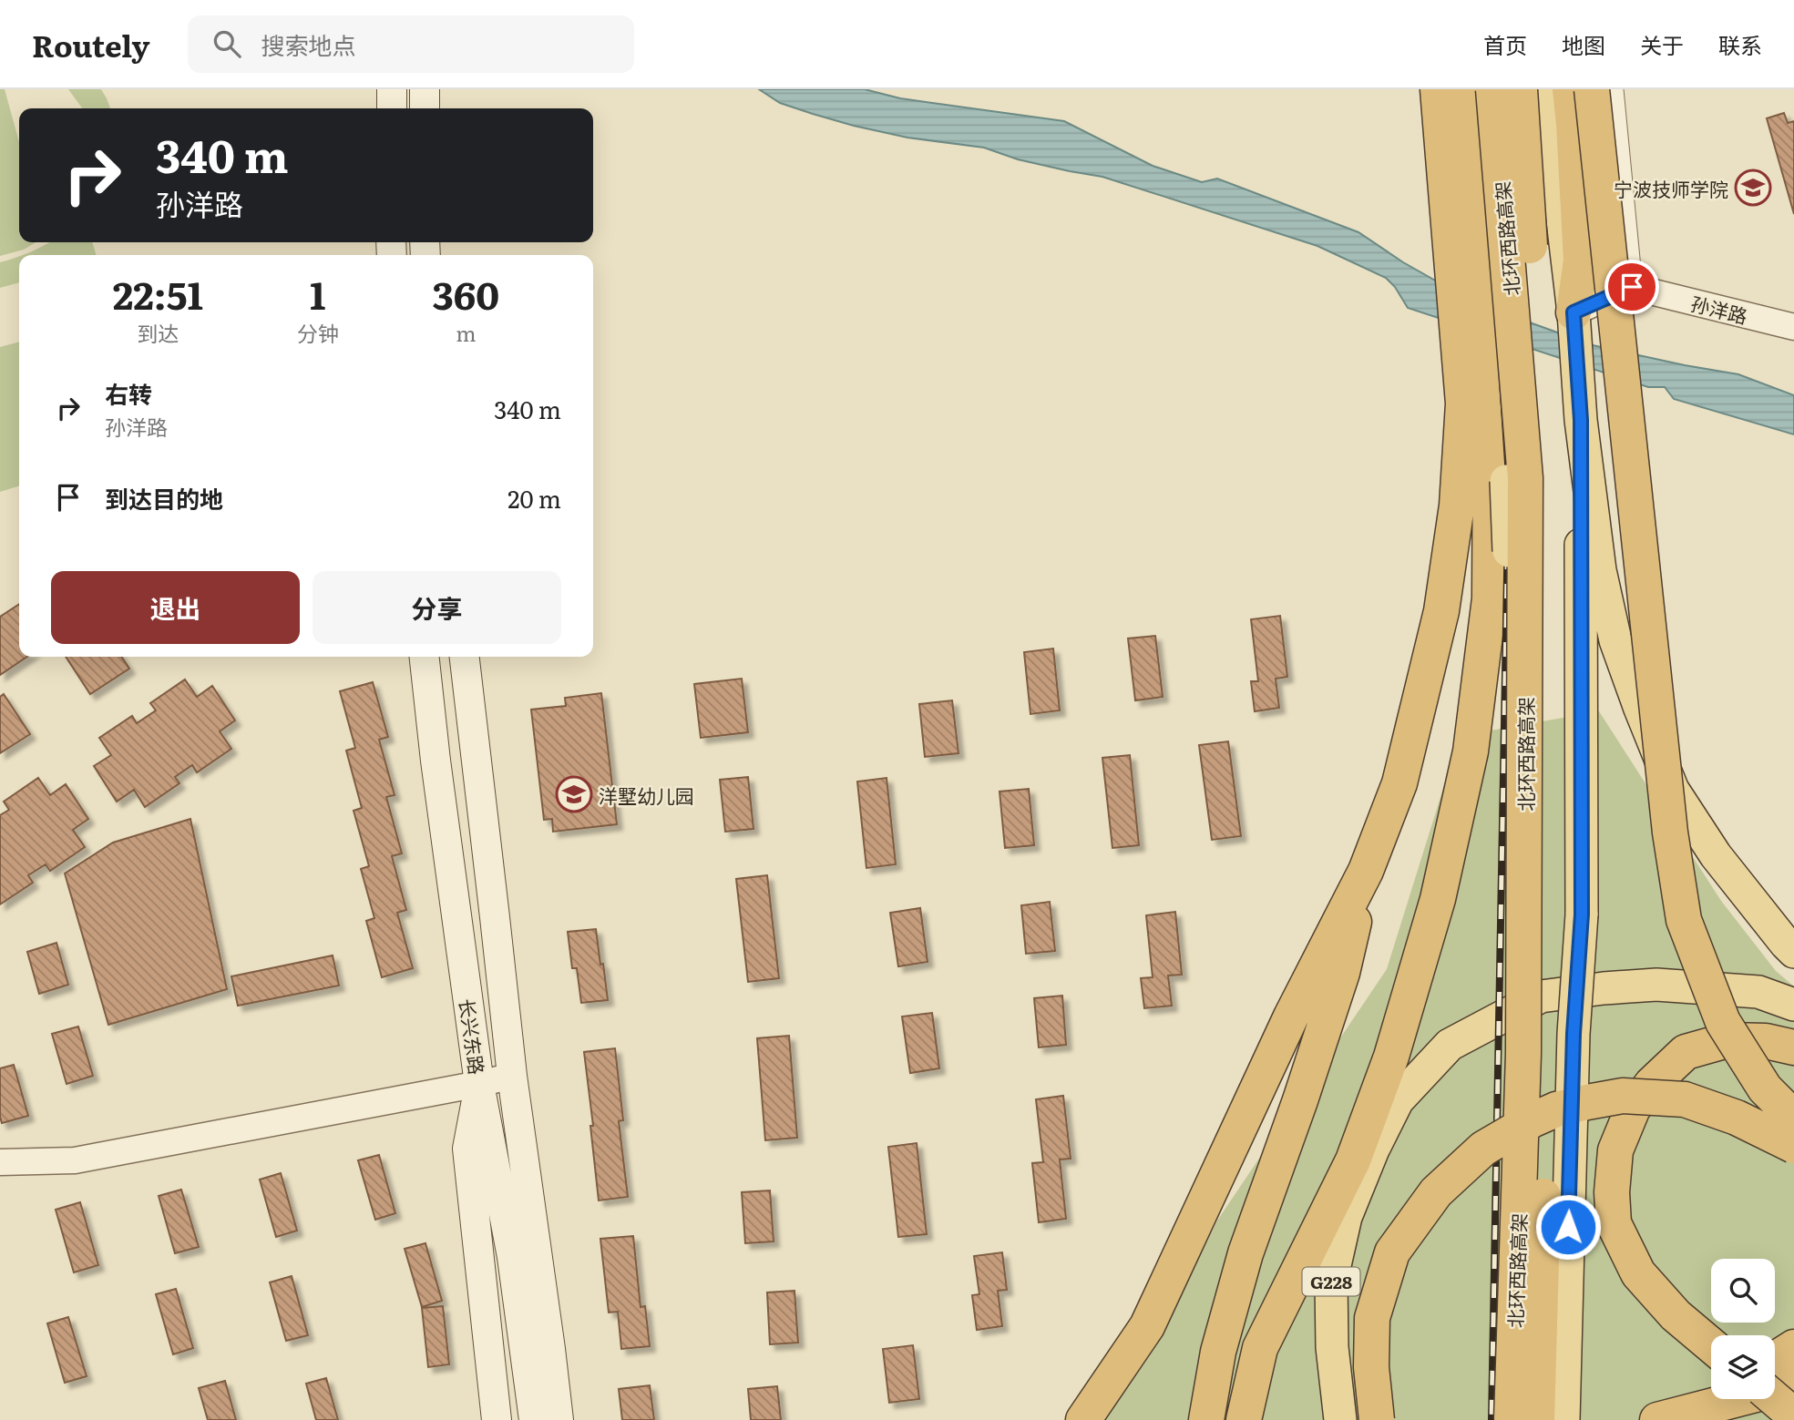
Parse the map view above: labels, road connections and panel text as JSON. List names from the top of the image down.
{
  "streets": {
    "highway": ["北环西路高架"],
    "main road": ["长兴东路", "G228"],
    "street": ["孙洋路"]
  },
  "places": {
    "school or university": ["宁波技师学院", "洋墅幼儿园"]
  },
  "page": {
    "header": "Routely",
    "search": "搜索地点",
    "nav": [
      "首页",
      "地图",
      "关于",
      "联系"
    ],
    "turn": ["340 m", "孙洋路"],
    "eta": [
      "22:51",
      "到达",
      "1",
      "分钟",
      "360",
      "m"
    ],
    "list": [
      {
        "name": "右转",
        "note": "孙洋路",
        "value": "340 m"
      },
      {
        "name": "到达目的地",
        "value": "20 m"
      }
    ],
    "buttons": ["退出", "分享"]
  }
}
